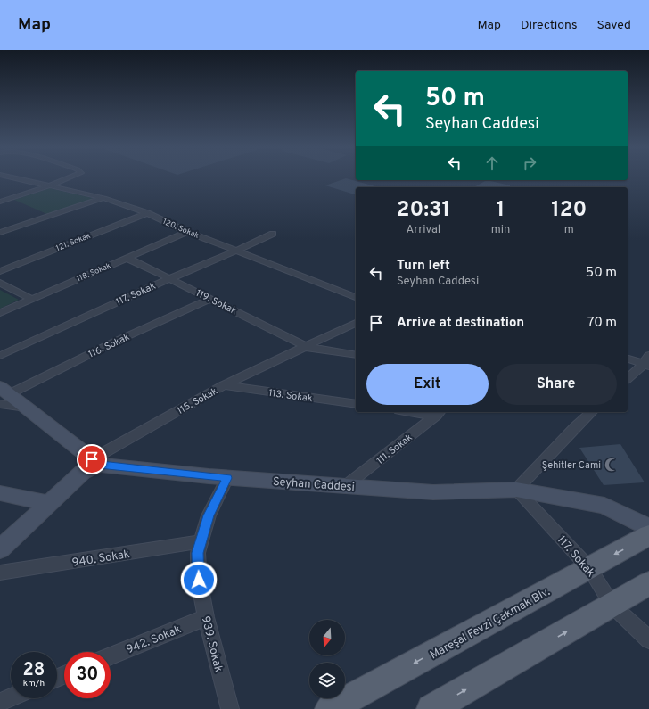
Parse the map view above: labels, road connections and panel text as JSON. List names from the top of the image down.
{
  "streets": {
    "main road": ["Seyhan Caddesi", "Mareşal Fevzi Çakmak Blv."],
    "street": [
      "120. Sokak",
      "121. Sokak",
      "118. Sokak",
      "117. Sokak",
      "119. Sokak",
      "116. Sokak",
      "113. Sokak",
      "115. Sokak",
      "111. Sokak",
      "940. Sokak",
      "942. Sokak",
      "939. Sokak"
    ]
  },
  "crossings": [
    ["120. Sokak", "121. Sokak"],
    ["120. Sokak", "118. Sokak"],
    ["120. Sokak", "117. Sokak"],
    ["118. Sokak", "119. Sokak"],
    ["117. Sokak", "119. Sokak"],
    ["117. Sokak", "Seyhan Caddesi"],
    ["117. Sokak", "Mareşal Fevzi Çakmak Blv."],
    ["119. Sokak", "116. Sokak"],
    ["119. Sokak", "115. Sokak"],
    ["113. Sokak", "115. Sokak"],
    ["115. Sokak", "Seyhan Caddesi"],
    ["111. Sokak", "Seyhan Caddesi"],
    ["Seyhan Caddesi", "939. Sokak"],
    ["940. Sokak", "939. Sokak"],
    ["942. Sokak", "939. Sokak"]
  ],
  "places": {
    "mosque": ["Şehitler Cami"]
  },
  "north": "bottom",
  "page": {
    "header": "Map",
    "nav": ["Map", "Directions", "Saved"],
    "turn": ["50 m", "Seyhan Caddesi"],
    "eta": [
      "20:31",
      "Arrival",
      "1",
      "min",
      "120",
      "m"
    ],
    "list": [
      {
        "name": "Turn left",
        "note": "Seyhan Caddesi",
        "value": "50 m"
      },
      {
        "name": "Arrive at destination",
        "value": "70 m"
      }
    ],
    "buttons": ["Exit", "Share"],
    "speed": "28 km/h",
    "limit": "30"
  }
}
